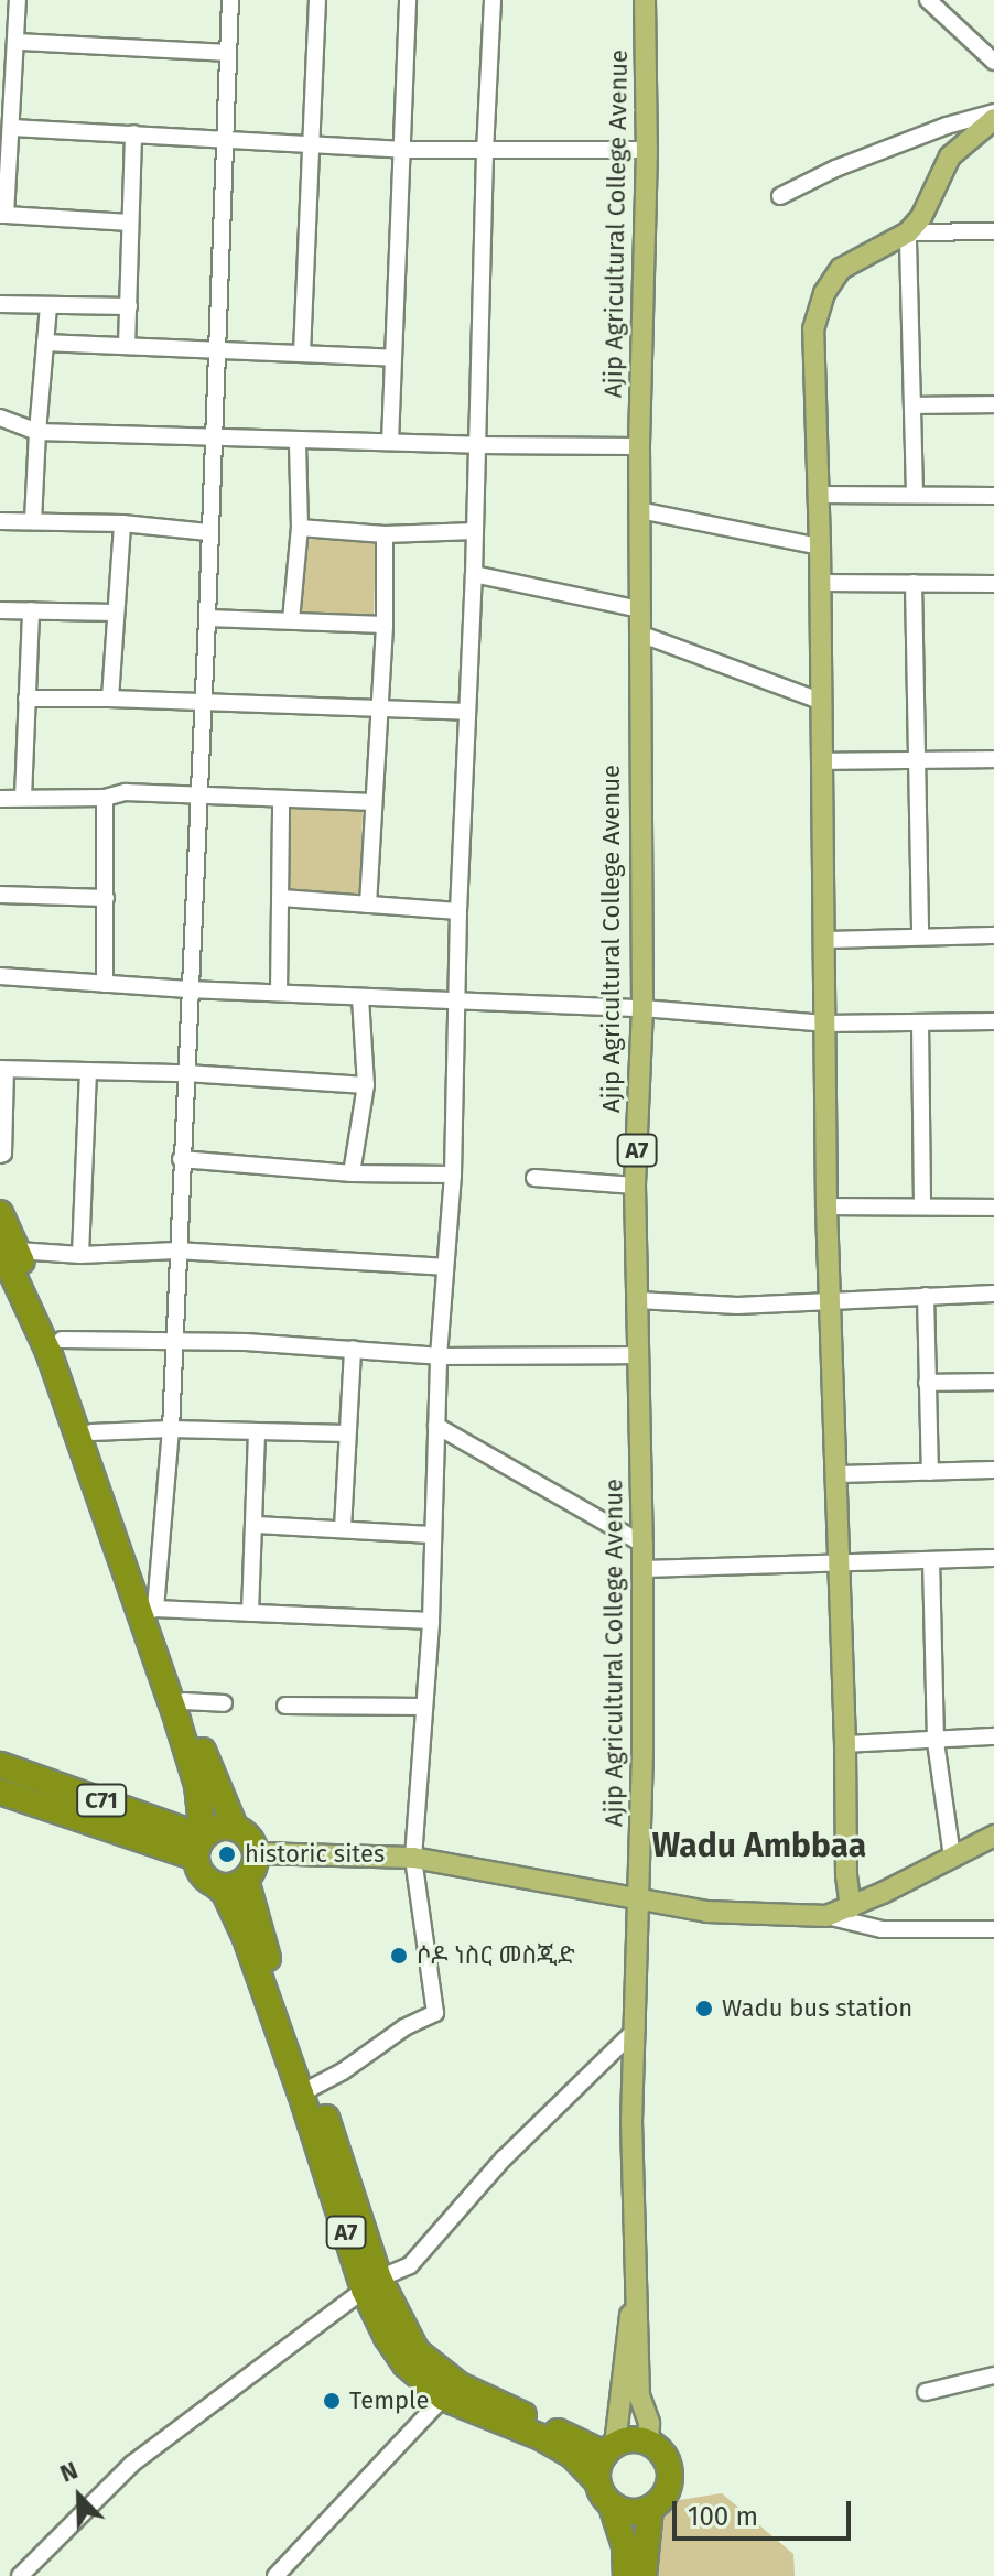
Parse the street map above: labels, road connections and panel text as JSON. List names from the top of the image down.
{
  "streets": {
    "highway": ["A7", "C71"],
    "main road": ["Ajip Agricultural College Avenue"]
  },
  "crossings": [
    ["Ajip Agricultural College Avenue", "A7"],
    ["A7", "C71"]
  ],
  "districts": ["Wadu Ambbaa"],
  "places": [
    "historic sites",
    "ሶዶ ነስር መስጂድ",
    "Wadu bus station",
    "Temple"
  ],
  "scale_bar": "100 m",
  "north": "top left"
}
